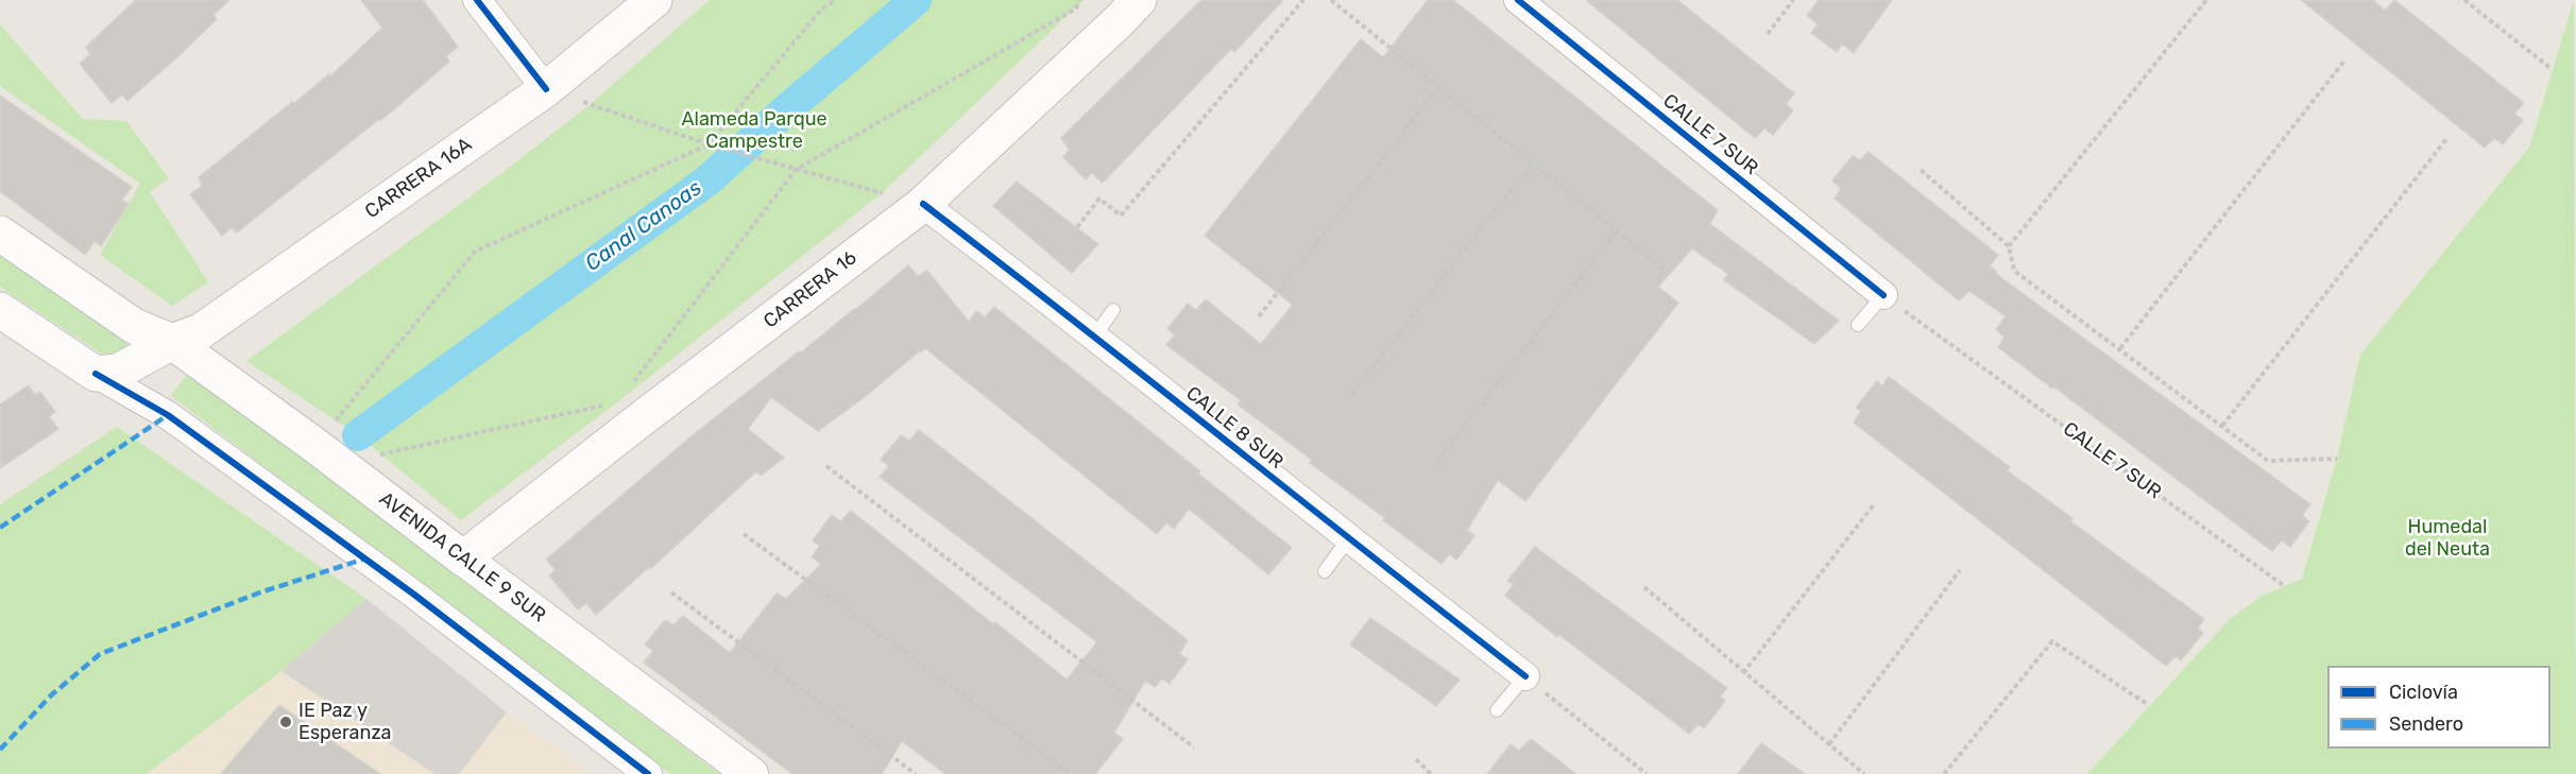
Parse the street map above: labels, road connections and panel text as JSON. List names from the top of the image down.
{
  "streets": {
    "main road": ["CARRERA 16A", "CARRERA 16", "AVENIDA CALLE 9 SUR"],
    "street": ["CALLE 7 SUR", "CALLE 8 SUR"]
  },
  "crossings": [
    ["CARRERA 16A", "AVENIDA CALLE 9 SUR"],
    ["CARRERA 16", "CALLE 8 SUR"],
    ["CARRERA 16", "AVENIDA CALLE 9 SUR"]
  ],
  "water": ["Canal Canoas"],
  "parks": ["Alameda Parque Campestre", "Humedal del Neuta"],
  "places": ["IE Paz y Esperanza"],
  "legend": ["Ciclovía", "Sendero"]
}
